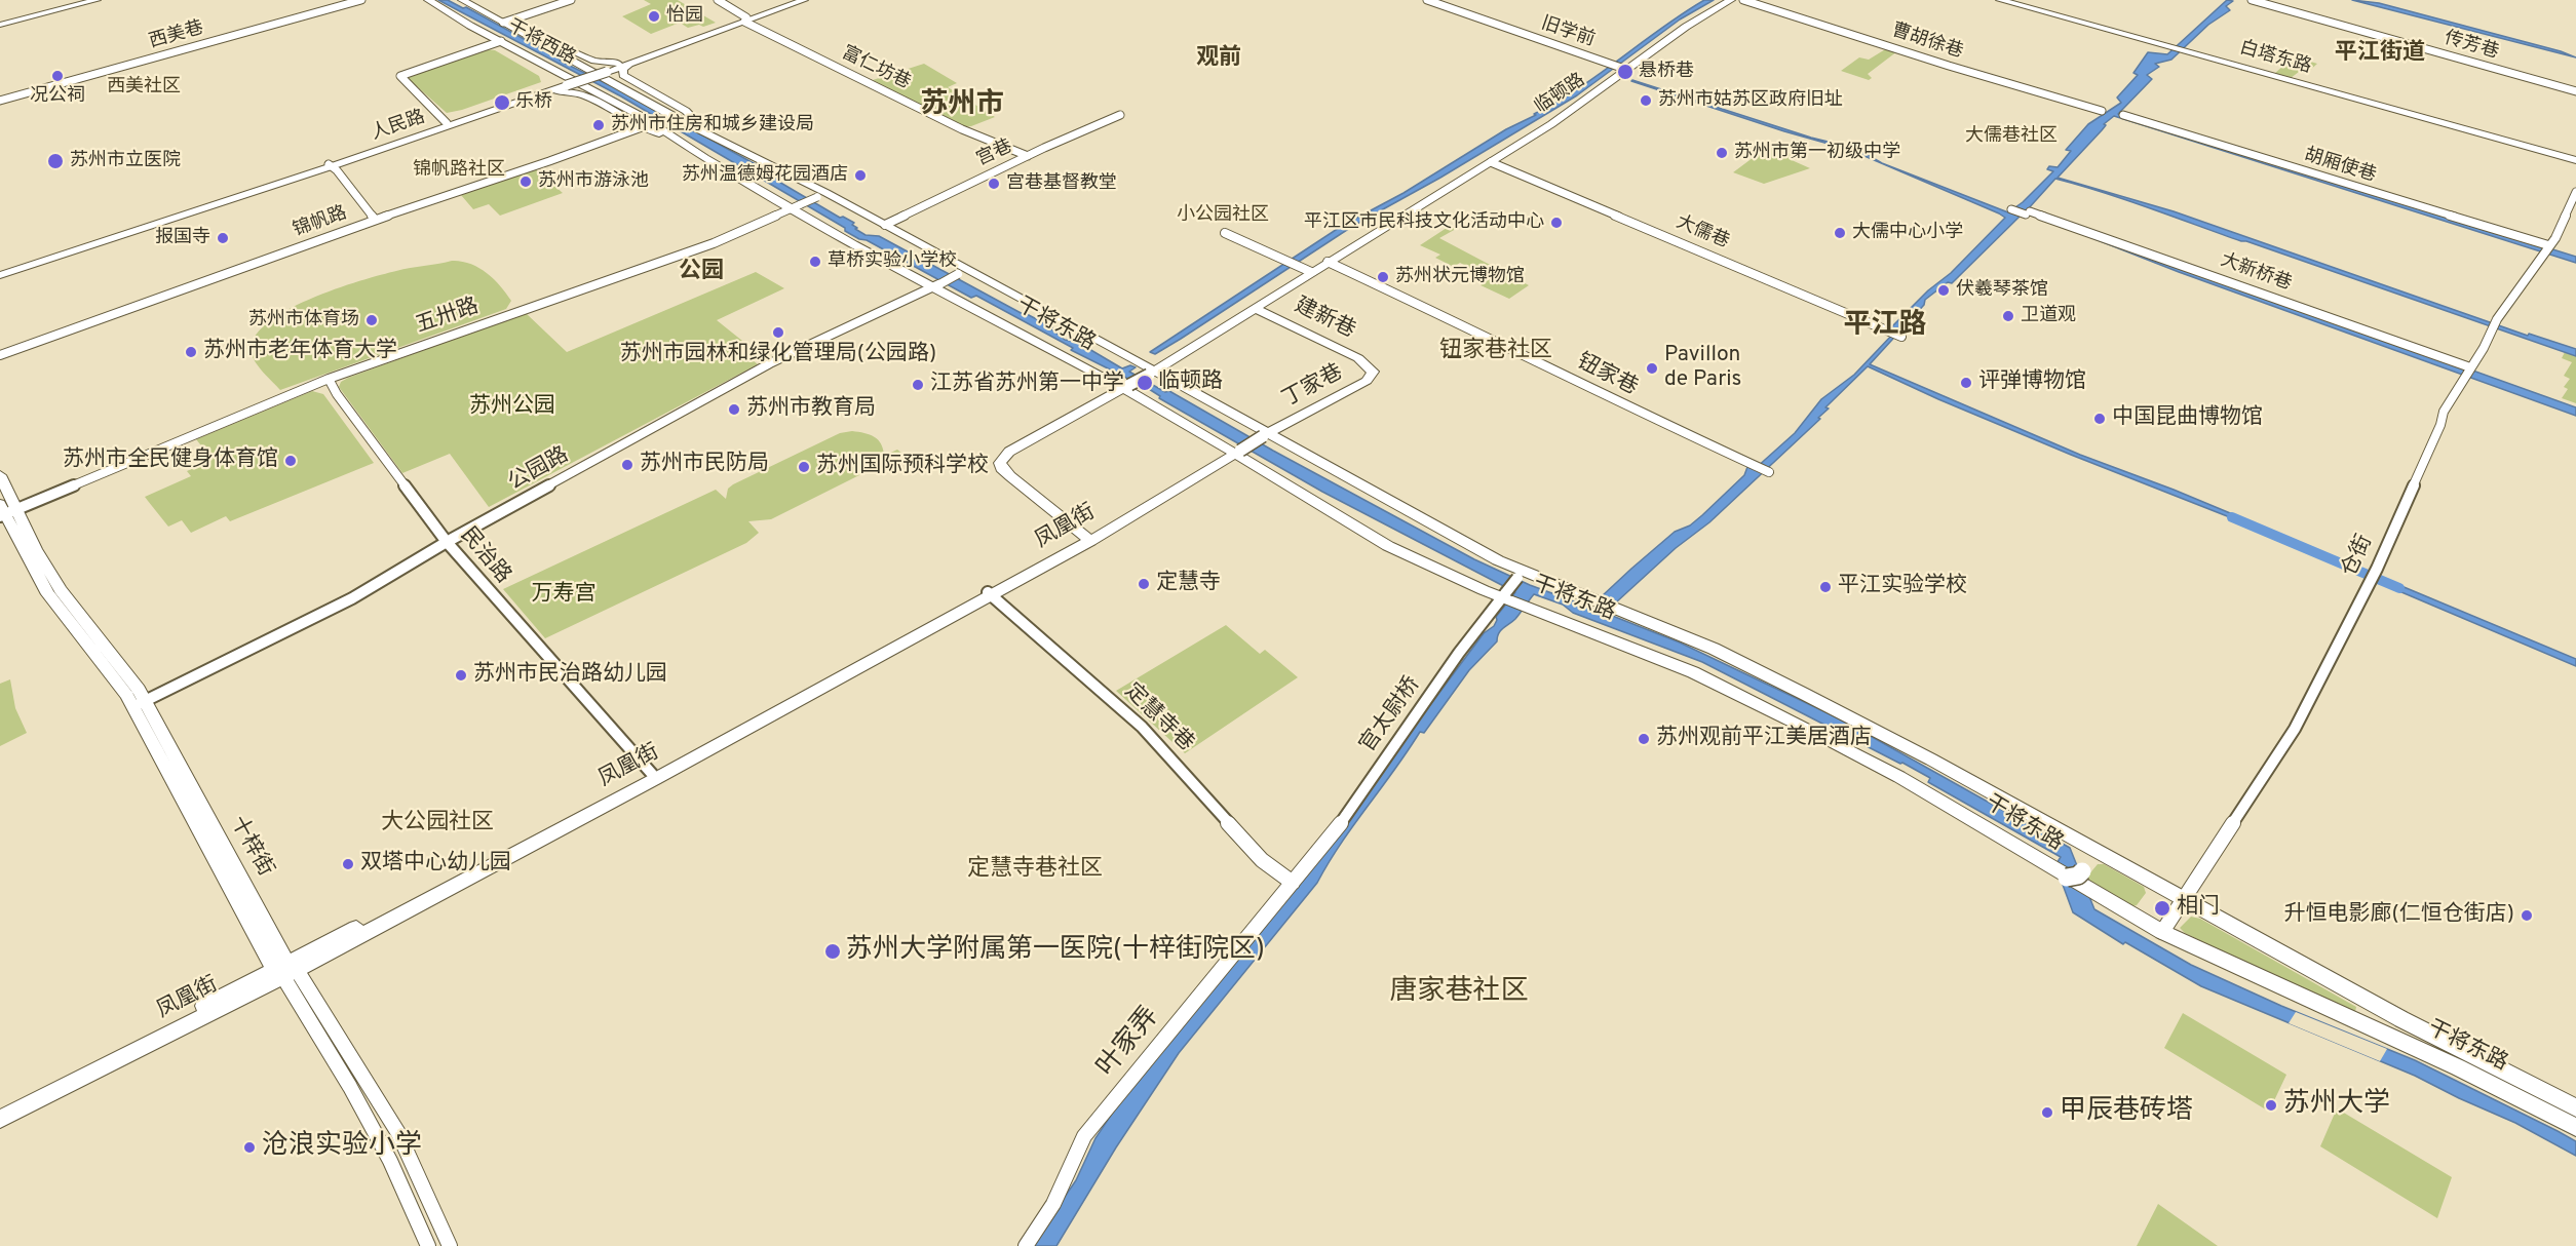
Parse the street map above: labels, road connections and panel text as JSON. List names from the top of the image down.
{
  "streets": {
    "main road": [
      "干将西路",
      "白塔东路",
      "临顿路",
      "人民路",
      "建新巷",
      "干将东路",
      "丁家巷",
      "凤凰街",
      "十梓街"
    ],
    "street": [
      "旧学前",
      "西美巷",
      "曹胡徐巷",
      "传芳巷",
      "富仁坊巷",
      "宫巷",
      "胡厢使巷",
      "锦帆路",
      "大儒巷",
      "大新桥巷",
      "五卅路",
      "钮家巷",
      "公园路",
      "民治路",
      "仓街",
      "官太尉桥",
      "定慧寺巷",
      "叶家弄"
    ]
  },
  "crossings": [
    ["旧学前", "临顿路"],
    ["干将西路", "人民路"],
    ["干将西路", "干将东路"],
    ["富仁坊巷", "人民路"],
    ["富仁坊巷", "宫巷"],
    ["临顿路", "大儒巷"],
    ["临顿路", "建新巷"],
    ["临顿路", "干将东路"],
    ["临顿路", "钮家巷"],
    ["临顿路", "凤凰街"],
    ["人民路", "干将东路"],
    ["宫巷", "干将东路"],
    ["胡厢使巷", "仓街"],
    ["锦帆路", "干将东路"],
    ["大新桥巷", "仓街"],
    ["五卅路", "干将东路"],
    ["五卅路", "民治路"],
    ["五卅路", "十梓街"],
    ["建新巷", "丁家巷"],
    ["干将东路", "丁家巷"],
    ["干将东路", "公园路"],
    ["干将东路", "凤凰街"],
    ["干将东路", "仓街"],
    ["干将东路", "官太尉桥"],
    ["丁家巷", "凤凰街"],
    ["公园路", "民治路"],
    ["公园路", "十梓街"],
    ["凤凰街", "民治路"],
    ["凤凰街", "定慧寺巷"],
    ["凤凰街", "十梓街"],
    ["官太尉桥", "定慧寺巷"],
    ["官太尉桥", "叶家弄"],
    ["定慧寺巷", "叶家弄"]
  ],
  "districts": [
    "平江街道",
    "观前",
    "西美社区",
    "苏州市",
    "大儒巷社区",
    "锦帆路社区",
    "小公园社区",
    "公园",
    "平江路",
    "钮家巷社区",
    "大公园社区",
    "定慧寺巷社区",
    "唐家巷社区"
  ],
  "parks": ["苏州公园", "万寿宫"],
  "places": [
    "怡园",
    "悬桥巷",
    "况公祠",
    "苏州市姑苏区政府旧址",
    "乐桥",
    "苏州市住房和城乡建设局",
    "苏州市第一初级中学",
    "苏州市立医院",
    "苏州温德姆花园酒店",
    "苏州市游泳池",
    "宫巷基督教堂",
    "平江区市民科技文化活动中心",
    "大儒中心小学",
    "报国寺",
    "草桥实验小学校",
    "苏州状元博物馆",
    "伏羲琴茶馆",
    "卫道观",
    "苏州市体育场",
    "苏州市园林和绿化管理局(公园路)",
    "苏州市老年体育大学",
    "Pavillon de Paris",
    "临顿路",
    "评弹博物馆",
    "江苏省苏州第一中学",
    "苏州市教育局",
    "中国昆曲博物馆",
    "苏州市全民健身体育馆",
    "苏州市民防局",
    "苏州国际预科学校",
    "定慧寺",
    "平江实验学校",
    "苏州市民治路幼儿园",
    "苏州观前平江美居酒店",
    "双塔中心幼儿园",
    "相门",
    "升恒电影廊(仁恒仓街店)",
    "苏州大学附属第一医院(十梓街院区)",
    "苏州大学",
    "甲辰巷砖塔",
    "沧浪实验小学"
  ]
}
